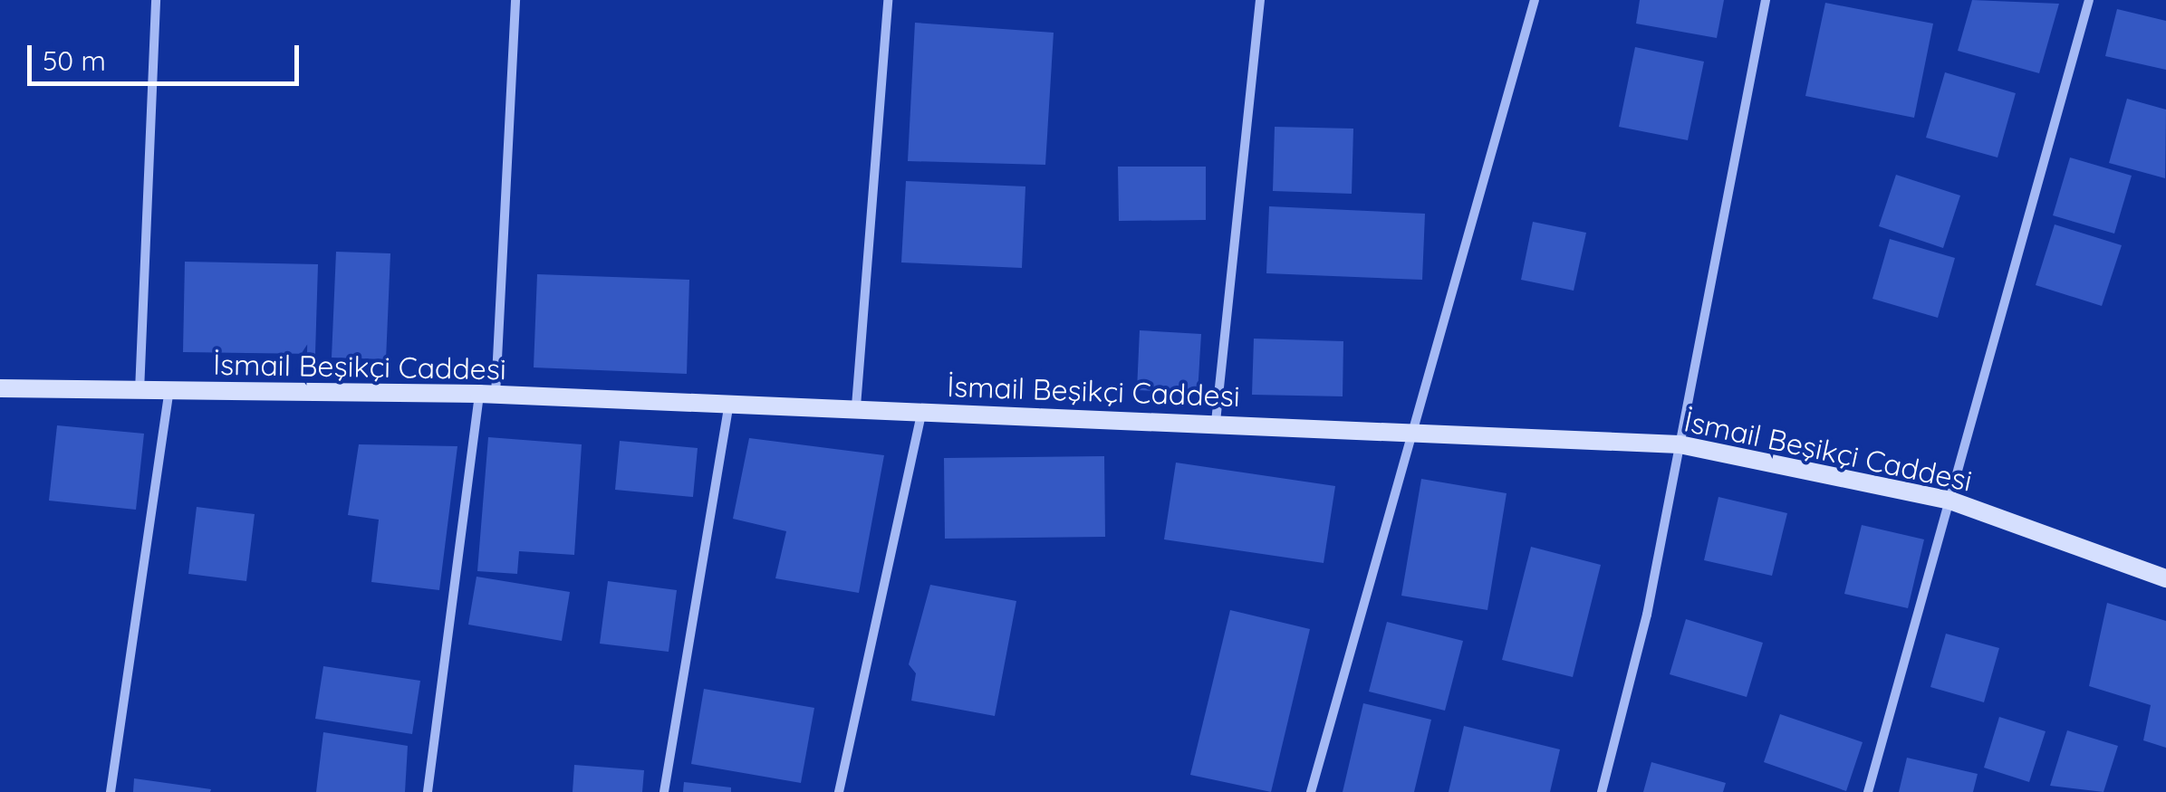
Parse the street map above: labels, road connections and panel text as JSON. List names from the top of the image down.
{
  "streets": {
    "street": ["İsmail Beşikçi Caddesi"]
  },
  "scale_bar": "50 m"
}
